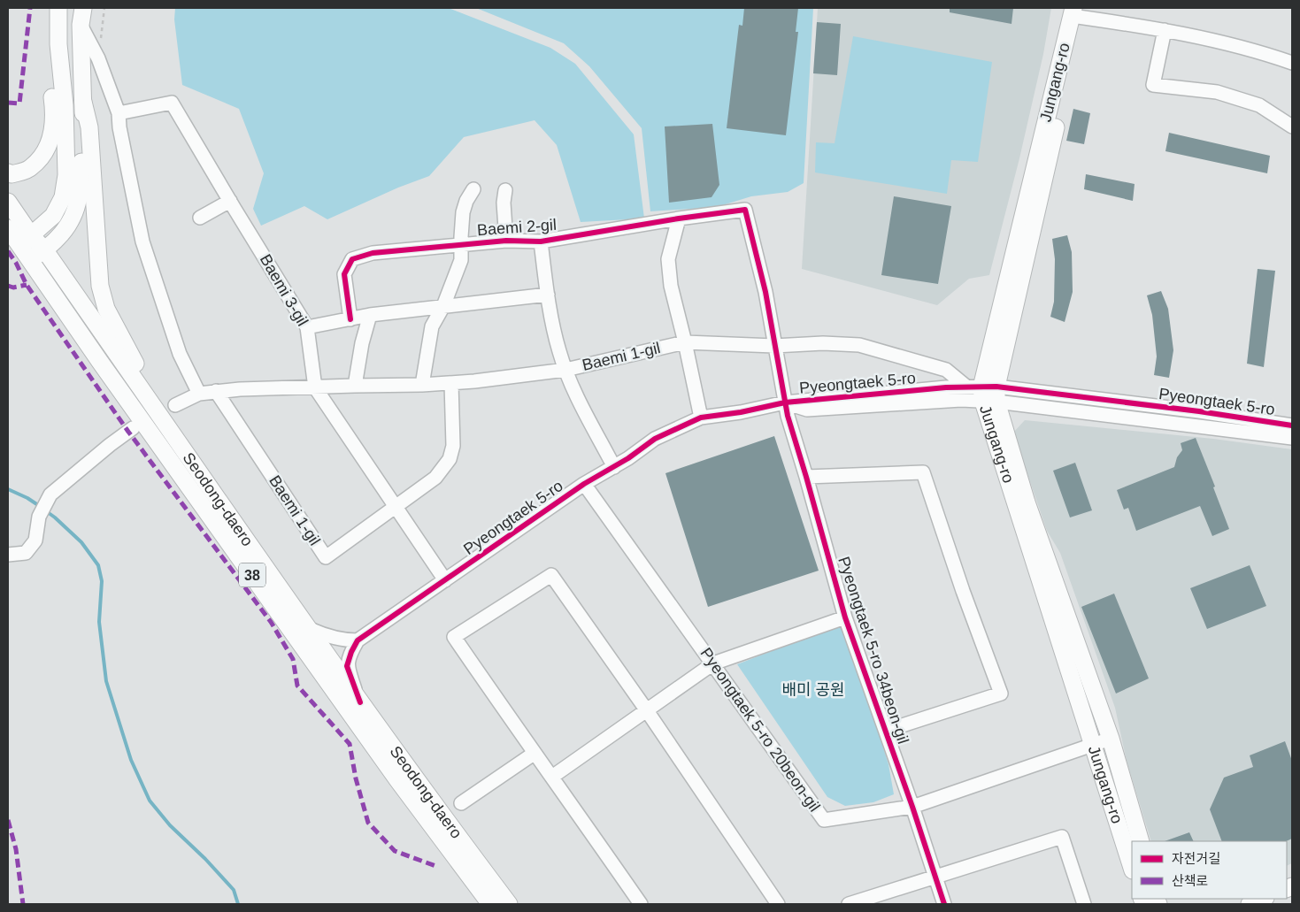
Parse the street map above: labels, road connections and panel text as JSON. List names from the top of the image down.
{
  "streets": {
    "main road": ["Jungang-ro", "Seodong-daero", "38"],
    "street": [
      "Baemi 2-gil",
      "Baemi 3-gil",
      "Baemi 1-gil",
      "Pyeongtaek 5-ro",
      "Pyeongtaek 5-ro 34beon-gil",
      "Pyeongtaek 5-ro 20beon-gil"
    ]
  },
  "crossings": [
    ["Jungang-ro", "Baemi 1-gil"],
    ["Jungang-ro", "Pyeongtaek 5-ro"],
    ["Jungang-ro", "Pyeongtaek 5-ro 20beon-gil"],
    ["Baemi 2-gil", "Baemi 1-gil"],
    ["Baemi 2-gil", "Pyeongtaek 5-ro"],
    ["Baemi 2-gil", "Pyeongtaek 5-ro 34beon-gil"],
    ["Baemi 3-gil", "Baemi 1-gil"],
    ["Baemi 1-gil", "Pyeongtaek 5-ro"],
    ["Baemi 1-gil", "Pyeongtaek 5-ro 34beon-gil"],
    ["Pyeongtaek 5-ro", "Pyeongtaek 5-ro 34beon-gil"],
    ["Pyeongtaek 5-ro", "Pyeongtaek 5-ro 20beon-gil"],
    ["Pyeongtaek 5-ro 34beon-gil", "Pyeongtaek 5-ro 20beon-gil"]
  ],
  "parks": ["배미 공원"],
  "legend": ["자전거길", "산책로"]
}
